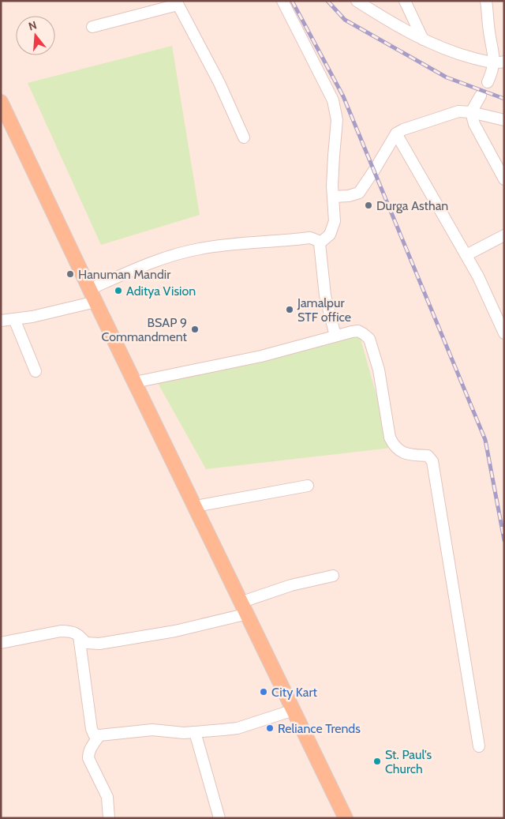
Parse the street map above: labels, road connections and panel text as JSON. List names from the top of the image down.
{
  "places": [
    "Durga Asthan",
    "Hanuman Mandir",
    "Aditya Vision",
    "Jamalpur STF office",
    "BSAP 9 Commandment",
    "City Kart",
    "Reliance Trends",
    "St. Paul's Church"
  ],
  "north": "top"
}
